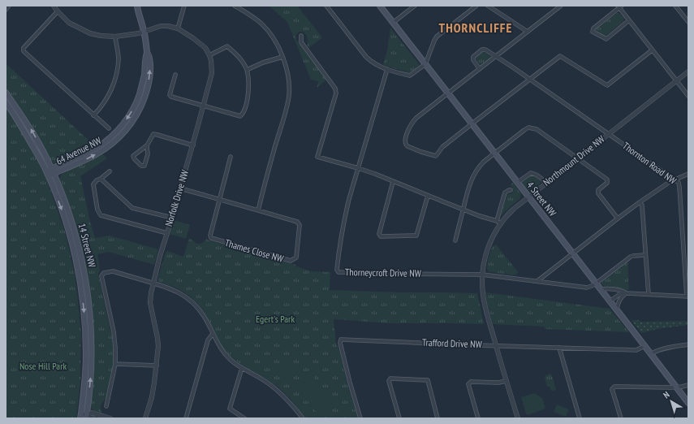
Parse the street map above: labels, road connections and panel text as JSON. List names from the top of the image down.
{
  "streets": {
    "main road": ["64 Avenue NW", "4 Street NW", "14 Street NW"],
    "street": [
      "Northmount Drive NW",
      "Thornton Road NW",
      "Norfolk Drive NW",
      "Thames Close NW",
      "Thorneycroft Drive NW",
      "Trafford Drive NW"
    ]
  },
  "crossings": [
    ["64 Avenue NW", "14 Street NW"],
    ["Northmount Drive NW", "Thornton Road NW"],
    ["Northmount Drive NW", "4 Street NW"],
    ["Northmount Drive NW", "Thorneycroft Drive NW"],
    ["Northmount Drive NW", "Trafford Drive NW"],
    ["Norfolk Drive NW", "Thames Close NW"],
    ["4 Street NW", "Thorneycroft Drive NW"],
    ["4 Street NW", "Trafford Drive NW"]
  ],
  "districts": ["THORNCLIFFE"],
  "parks": ["Egert's Park", "Nose Hill Park"],
  "north": "top left"
}
